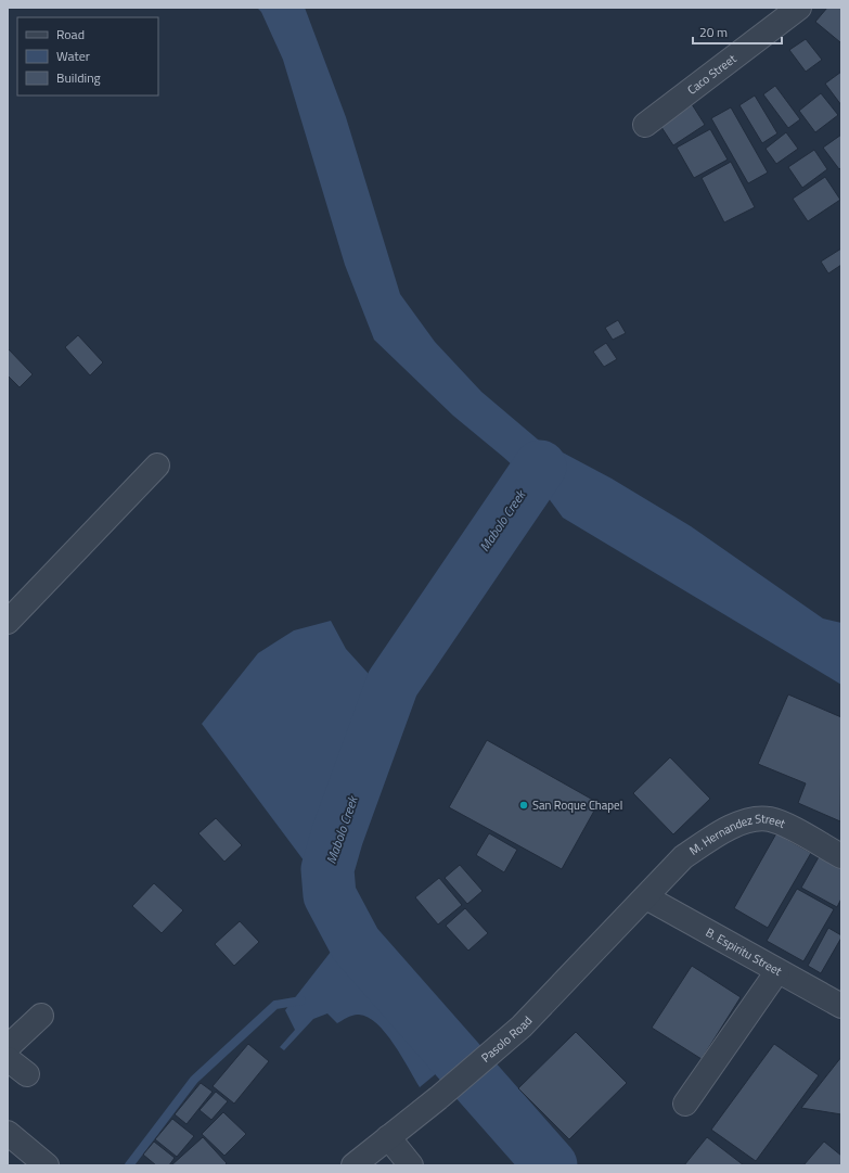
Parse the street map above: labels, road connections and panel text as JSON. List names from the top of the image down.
{
  "streets": {
    "street": [
      "Caco Street",
      "M. Hernandez Street",
      "B. Espiritu Street",
      "Pasolo Road"
    ]
  },
  "crossings": [
    ["M. Hernandez Street", "B. Espiritu Street"],
    ["M. Hernandez Street", "Pasolo Road"],
    ["B. Espiritu Street", "Pasolo Road"]
  ],
  "water": ["Mabolo Creek"],
  "places": ["San Roque Chapel"],
  "legend": ["Road", "Water", "Building"],
  "scale_bar": "20 m"
}
